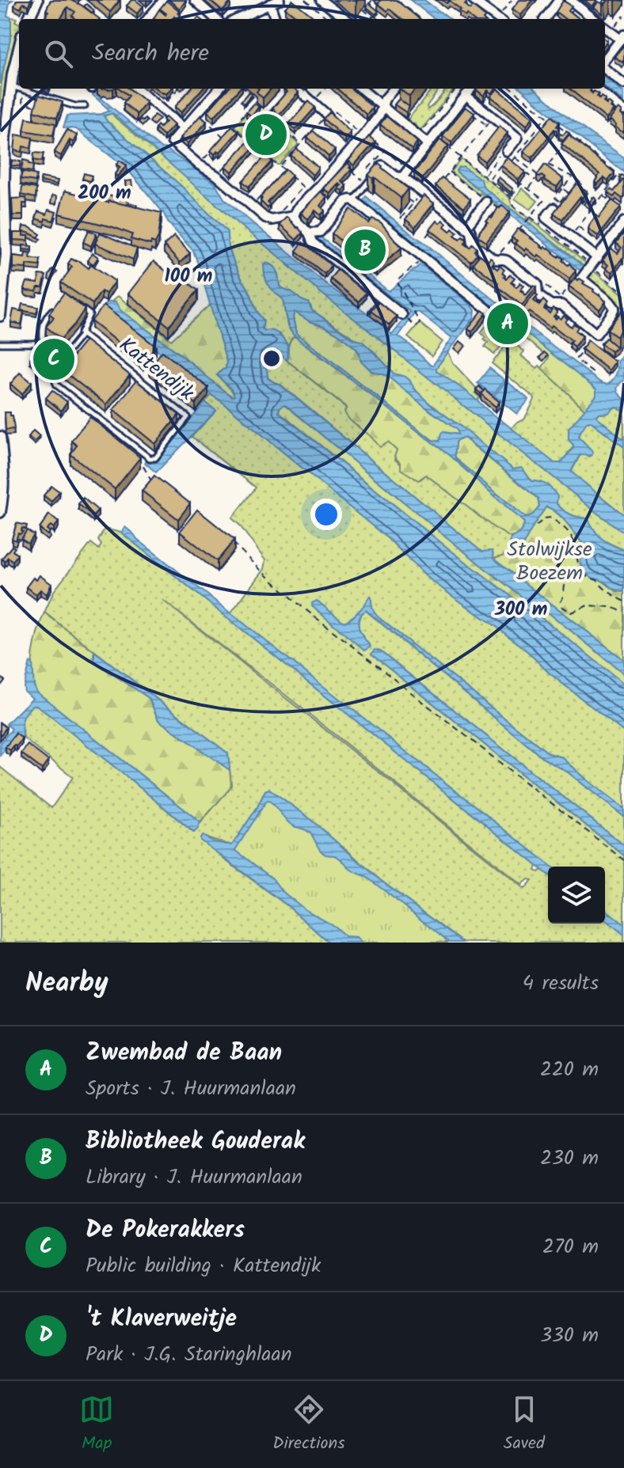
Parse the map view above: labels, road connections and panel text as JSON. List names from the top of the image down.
{
  "streets": {
    "lane": ["Kattendijk"]
  },
  "parks": ["Stolwijkse Boezem"],
  "page": {
    "search": "Search here",
    "pins": [
      "D",
      "B",
      "A",
      "C"
    ],
    "heading": ["Nearby", "4 results"],
    "list": [
      {
        "mark": "A",
        "name": "Zwembad de Baan",
        "note": "Sports · J. Huurmanlaan",
        "value": "220 m"
      },
      {
        "mark": "B",
        "name": "Bibliotheek Gouderak",
        "note": "Library · J. Huurmanlaan",
        "value": "230 m"
      },
      {
        "mark": "C",
        "name": "De Pokerakkers",
        "note": "Public building · Kattendijk",
        "value": "270 m"
      },
      {
        "mark": "D",
        "name": "'t Klaverweitje",
        "note": "Park · J.G. Staringhlaan",
        "value": "330 m"
      }
    ],
    "nav": ["Map", "Directions", "Saved"]
  },
  "rings": ["200 m", "100 m", "300 m"]
}
